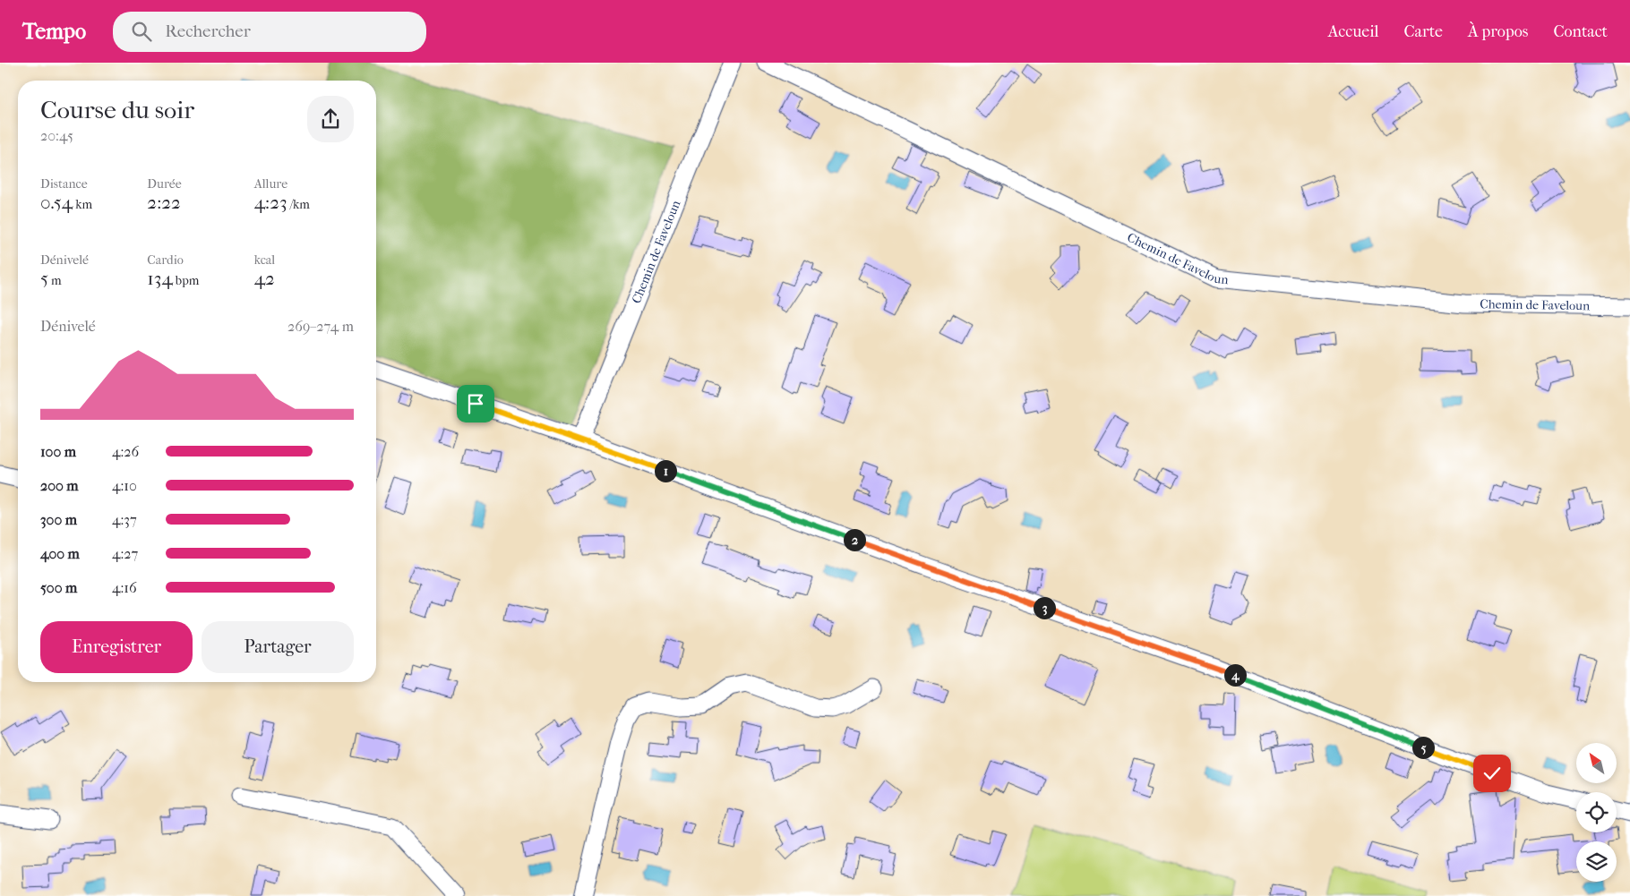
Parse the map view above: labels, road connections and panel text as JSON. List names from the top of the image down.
{
  "streets": {
    "street": ["Chemin de Faveloun"]
  },
  "north": "top left",
  "page": {
    "header": "Tempo",
    "search": "Rechercher",
    "nav": [
      "Accueil",
      "Carte",
      "À propos",
      "Contact"
    ],
    "heading": ["Course du soir", "20:45"],
    "stats": [
      ["Distance", "0.54 km"],
      ["Durée", "2:22"],
      ["Allure", "4:23 /km"],
      ["Dénivelé", "5 m"],
      ["Cardio", "134 bpm"],
      ["kcal", "42"]
    ],
    "chart": ["Dénivelé", "269–274 m"],
    "list": [
      {
        "name": "100 m",
        "note": "4:26"
      },
      {
        "name": "200 m",
        "note": "4:10"
      },
      {
        "name": "300 m",
        "note": "4:37"
      },
      {
        "name": "400 m",
        "note": "4:27"
      },
      {
        "name": "500 m",
        "note": "4:16"
      }
    ],
    "pins": [
      "1",
      "2",
      "3",
      "4",
      "5"
    ],
    "buttons": ["Enregistrer", "Partager"]
  }
}
